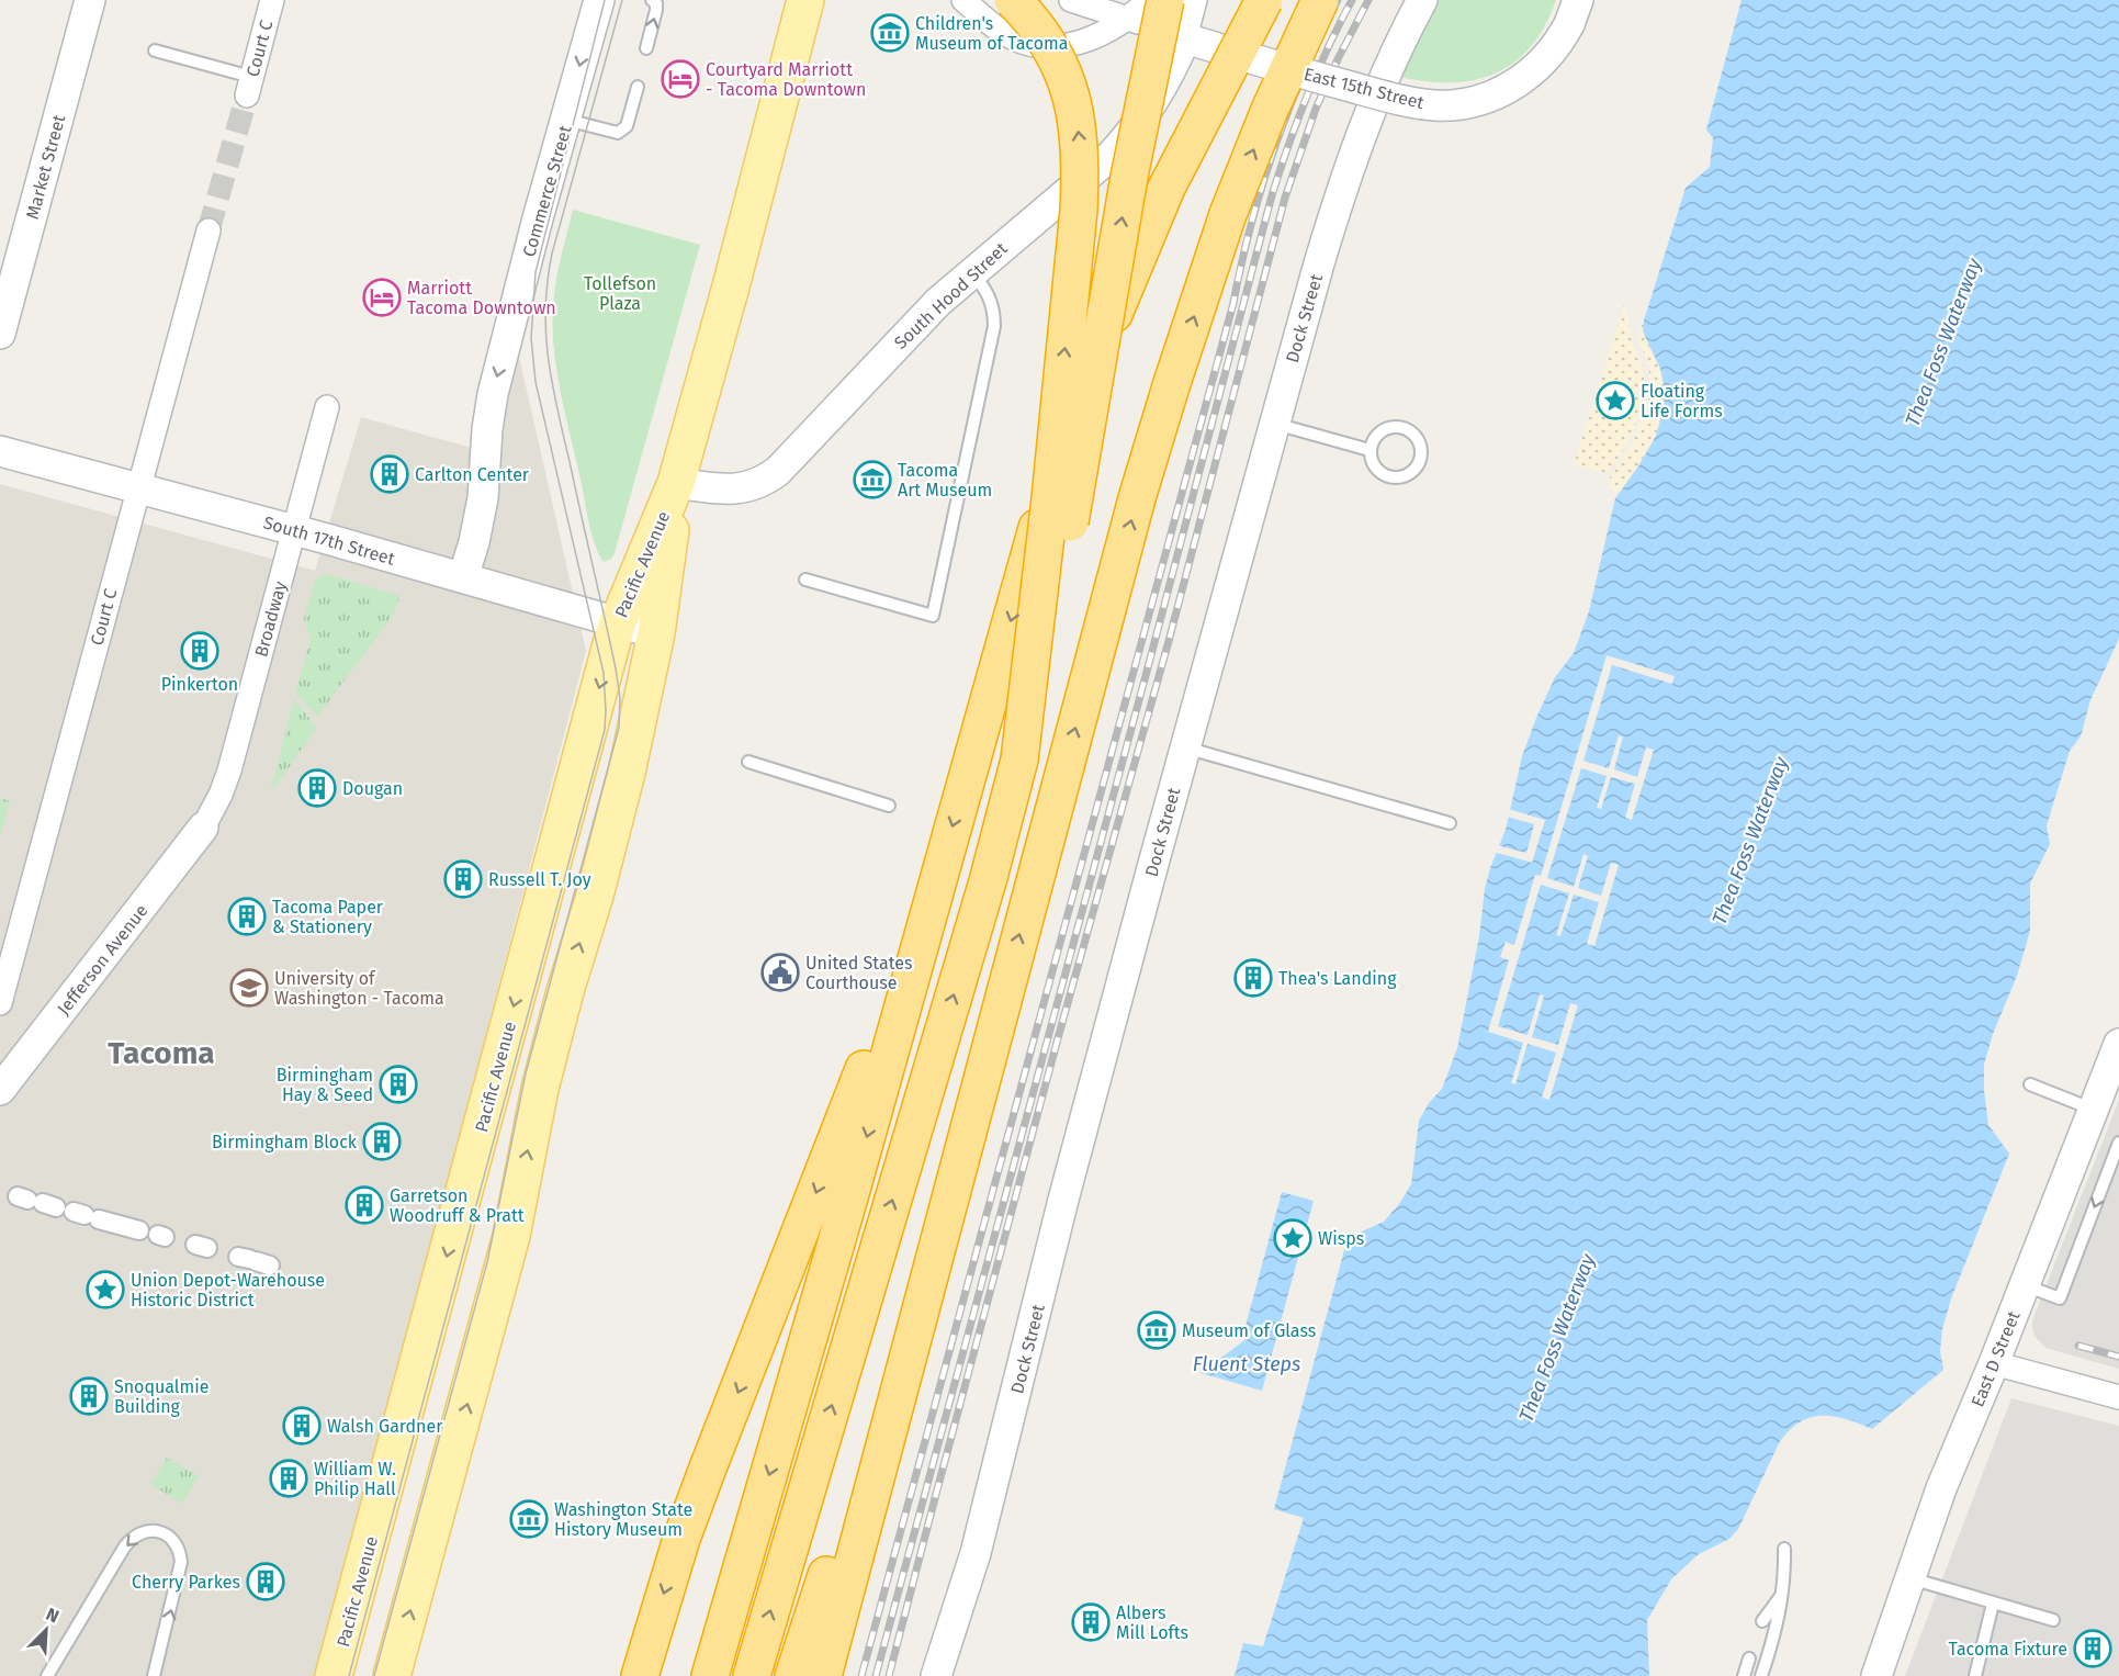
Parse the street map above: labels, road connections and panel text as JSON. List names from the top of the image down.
{
  "streets": {
    "main road": ["Pacific Avenue"],
    "street": [
      "Court C",
      "East 15th Street",
      "Market Street",
      "Commerce Street",
      "South Hood Street",
      "Dock Street",
      "South 17th Street",
      "Broadway",
      "Jefferson Avenue",
      "East D Street"
    ]
  },
  "crossings": [
    ["Court C", "South 17th Street"],
    ["East 15th Street", "South Hood Street"],
    ["Commerce Street", "South 17th Street"],
    ["South Hood Street", "Pacific Avenue"],
    ["South 17th Street", "Pacific Avenue"],
    ["South 17th Street", "Broadway"],
    ["Broadway", "Jefferson Avenue"]
  ],
  "one_way": ["Commerce Street"],
  "districts": ["Tacoma"],
  "water": ["Thea Foss Waterway", "Fluent Steps"],
  "parks": ["Tollefson Plaza"],
  "places": {
    "museum": [
      "Children's Museum of Tacoma",
      "Tacoma Art Museum",
      "Museum of Glass",
      "Washington State History Museum"
    ],
    "hotel": ["Courtyard Marriott - Tacoma Downtown", "Marriott Tacoma Downtown"],
    "place": ["Floating Life Forms", "Wisps", "Union Depot-Warehouse Historic District"],
    "building": [
      "Carlton Center",
      "Pinkerton",
      "Dougan",
      "Russell T. Joy",
      "Tacoma Paper & Stationery",
      "Thea's Landing",
      "Birmingham Hay & Seed",
      "Birmingham Block",
      "Garretson Woodruff & Pratt",
      "Snoqualmie Building",
      "Walsh Gardner",
      "William W. Philip Hall",
      "Cherry Parkes",
      "Albers Mill Lofts",
      "Tacoma Fixture"
    ],
    "public building": ["United States Courthouse"],
    "school or university": ["University of Washington - Tacoma"]
  },
  "north": "top right"
}
